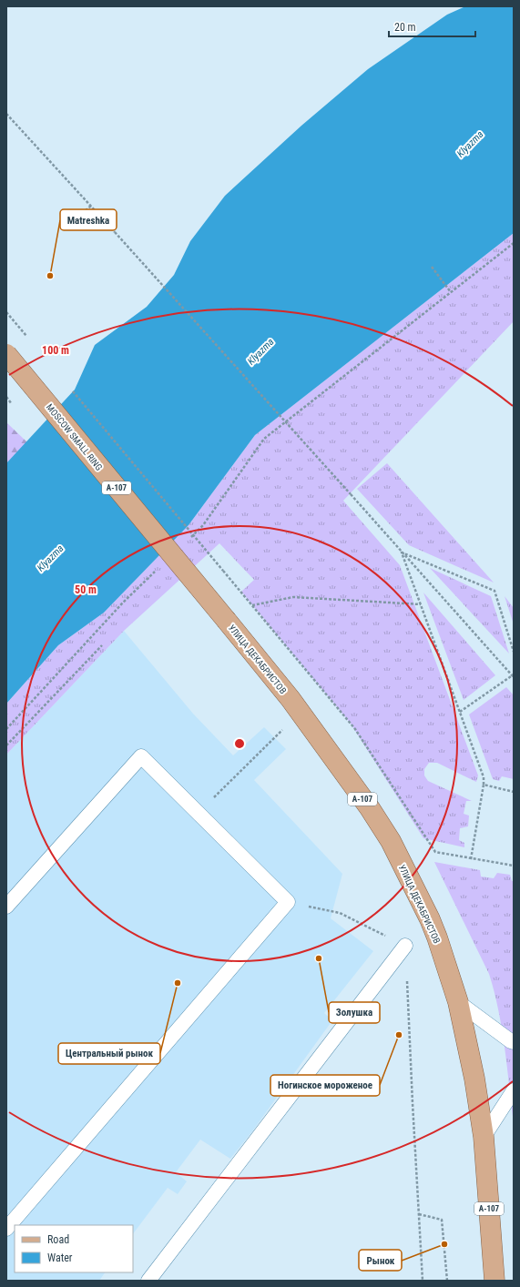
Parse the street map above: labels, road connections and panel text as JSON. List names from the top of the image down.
{
  "streets": {
    "main road": ["MOSCOW SMALL RING", "А-107", "УЛИЦА ДЕКАБРИСТОВ"]
  },
  "crossings": [
    ["MOSCOW SMALL RING", "УЛИЦА ДЕКАБРИСТОВ"]
  ],
  "water": ["Klyazma"],
  "places": [
    "Matreshka",
    "Золушка",
    "Центральный рынок",
    "Ногинское мороженое",
    "Рынок"
  ],
  "legend": ["Road", "Water"],
  "scale_bar": "20 m",
  "rings": ["100 m", "50 m"]
}
